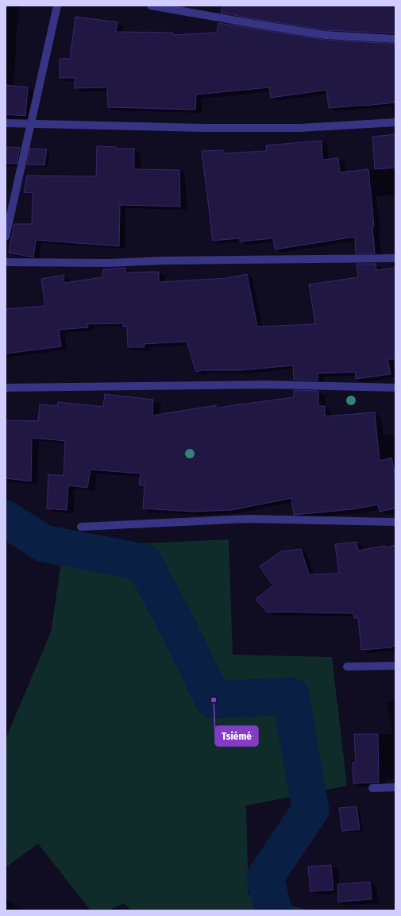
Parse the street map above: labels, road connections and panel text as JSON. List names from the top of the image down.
{
  "places": ["Tsiémé"]
}
